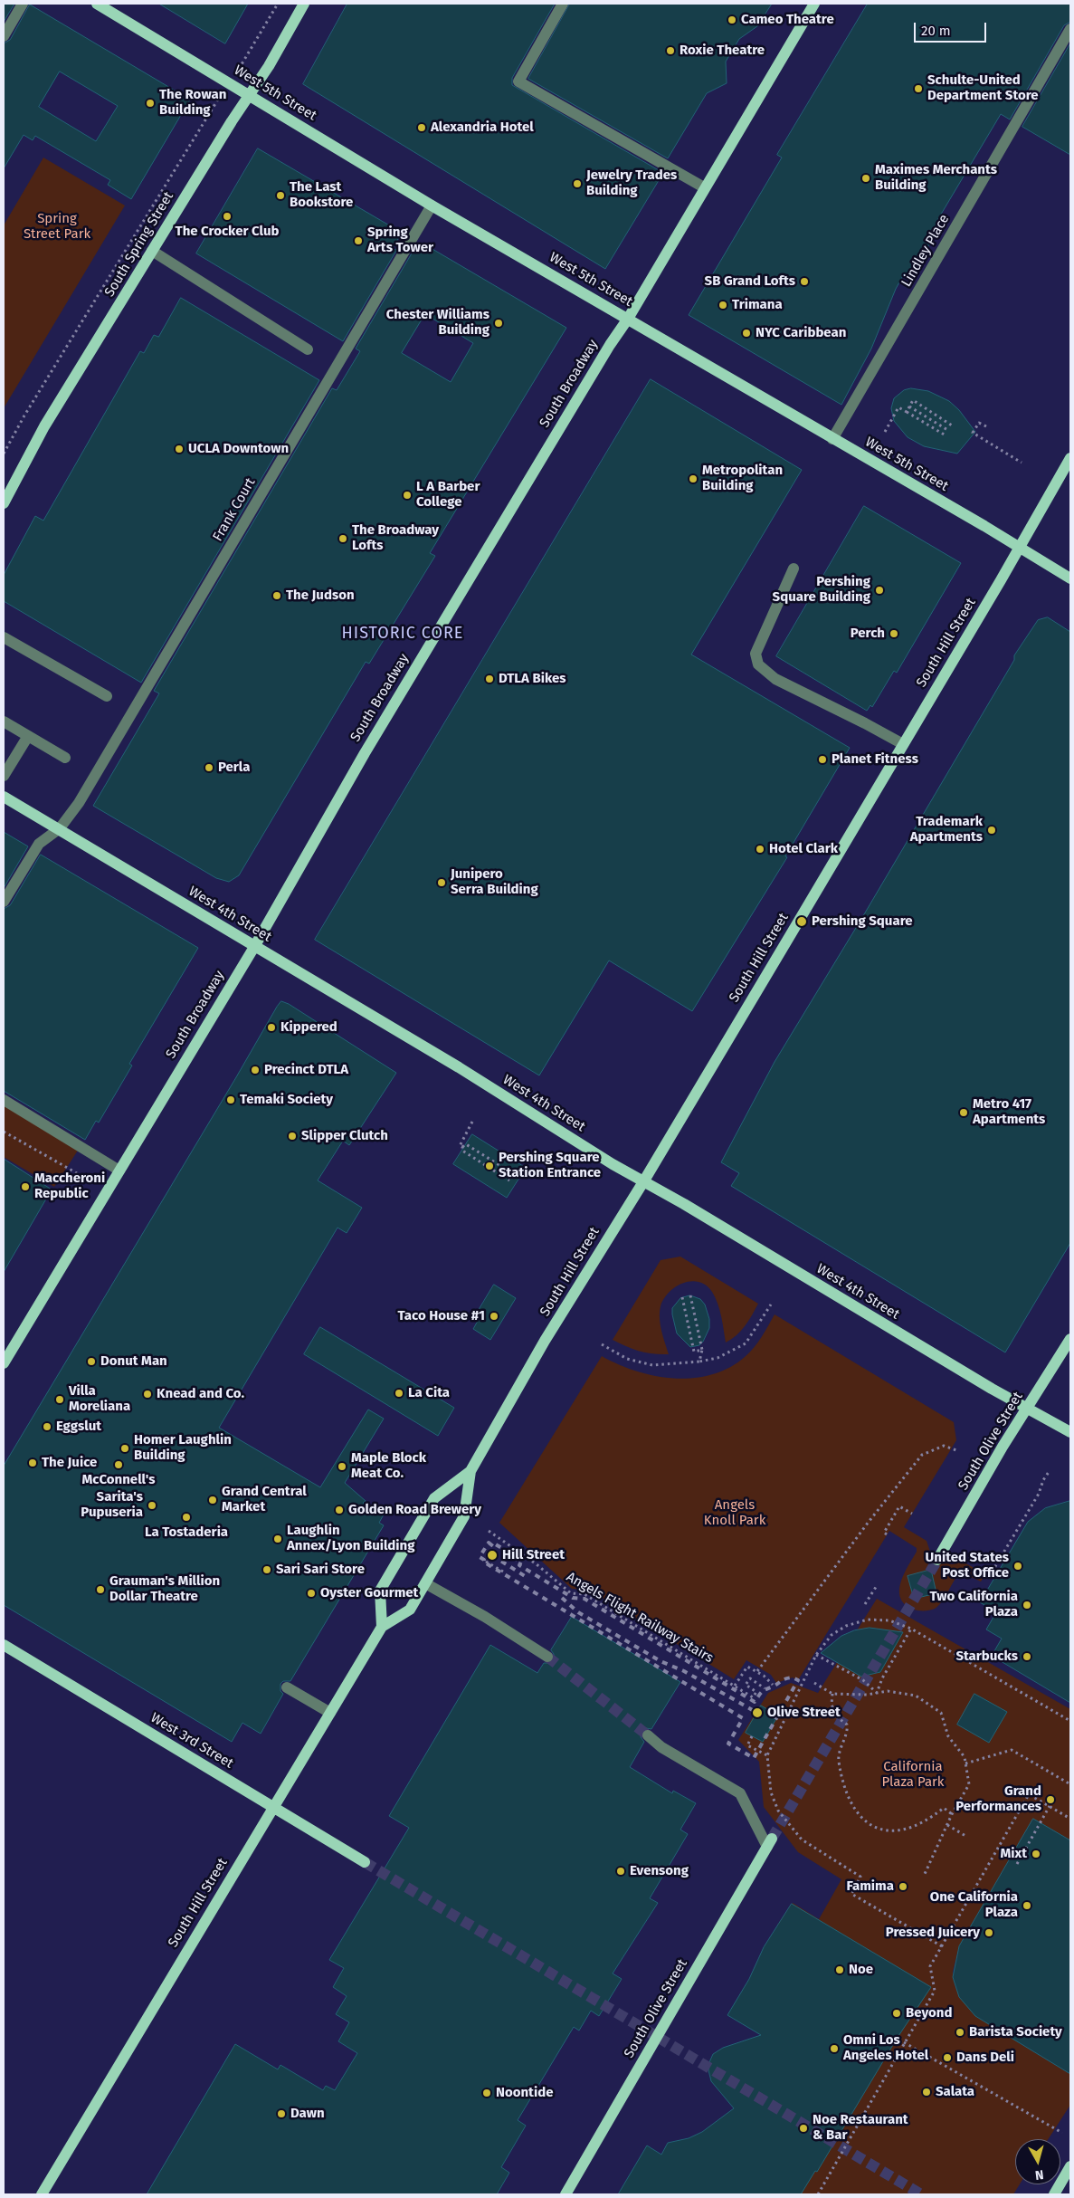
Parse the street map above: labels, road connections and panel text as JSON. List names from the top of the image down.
{
  "streets": {
    "main road": [
      "West 5th Street",
      "South Spring Street",
      "South Broadway",
      "South Hill Street",
      "West 4th Street",
      "South Olive Street",
      "West 3rd Street"
    ],
    "lane": ["Lindley Place", "Frank Court"],
    "path": ["Angels Flight Railway Stairs"]
  },
  "crossings": [
    ["West 5th Street", "South Spring Street"],
    ["West 5th Street", "Lindley Place"],
    ["West 5th Street", "South Broadway"],
    ["West 5th Street", "Frank Court"],
    ["West 5th Street", "South Hill Street"],
    ["South Broadway", "West 4th Street"],
    ["Frank Court", "West 4th Street"],
    ["South Hill Street", "West 4th Street"],
    ["South Hill Street", "West 3rd Street"],
    ["West 4th Street", "South Olive Street"]
  ],
  "districts": ["HISTORIC CORE"],
  "parks": ["Spring Street Park", "Angels Knoll Park", "California Plaza Park"],
  "places": [
    "Cameo Theatre",
    "Roxie Theatre",
    "Schulte-United Department Store",
    "The Rowan Building",
    "Alexandria Hotel",
    "Maximes Merchants Building",
    "Jewelry Trades Building",
    "The Last Bookstore",
    "The Crocker Club",
    "Spring Arts Tower",
    "SB Grand Lofts",
    "Trimana",
    "Chester Williams Building",
    "NYC Caribbean",
    "UCLA Downtown",
    "Metropolitan Building",
    "L A Barber College",
    "The Broadway Lofts",
    "Pershing Square Building",
    "The Judson",
    "Perch",
    "DTLA Bikes",
    "Planet Fitness",
    "Perla",
    "Trademark Apartments",
    "Hotel Clark",
    "Junipero Serra Building",
    "Pershing Square",
    "Kippered",
    "Precinct DTLA",
    "Temaki Society",
    "Metro 417 Apartments",
    "Slipper Clutch",
    "Pershing Square Station Entrance",
    "Maccheroni Republic",
    "Taco House #1",
    "Donut Man",
    "La Cita",
    "Knead and Co.",
    "Villa Moreliana",
    "Eggslut",
    "Homer Laughlin Building",
    "The Juice",
    "McConnell's",
    "Maple Block Meat Co.",
    "Grand Central Market",
    "Sarita's Pupuseria",
    "Golden Road Brewery",
    "La Tostaderia",
    "Laughlin Annex/Lyon Building",
    "Hill Street",
    "United States Post Office",
    "Sari Sari Store",
    "Grauman's Million Dollar Theatre",
    "Oyster Gourmet",
    "Two California Plaza",
    "Starbucks",
    "Olive Street",
    "Grand Performances",
    "Mixt",
    "Evensong",
    "Famima",
    "One California Plaza",
    "Pressed Juicery",
    "Noe",
    "Beyond",
    "Barista Society",
    "Omni Los Angeles Hotel",
    "Dans Deli",
    "Salata",
    "Noontide",
    "Dawn",
    "Noe Restaurant & Bar"
  ],
  "scale_bar": "20 m",
  "north": "bottom"
}
